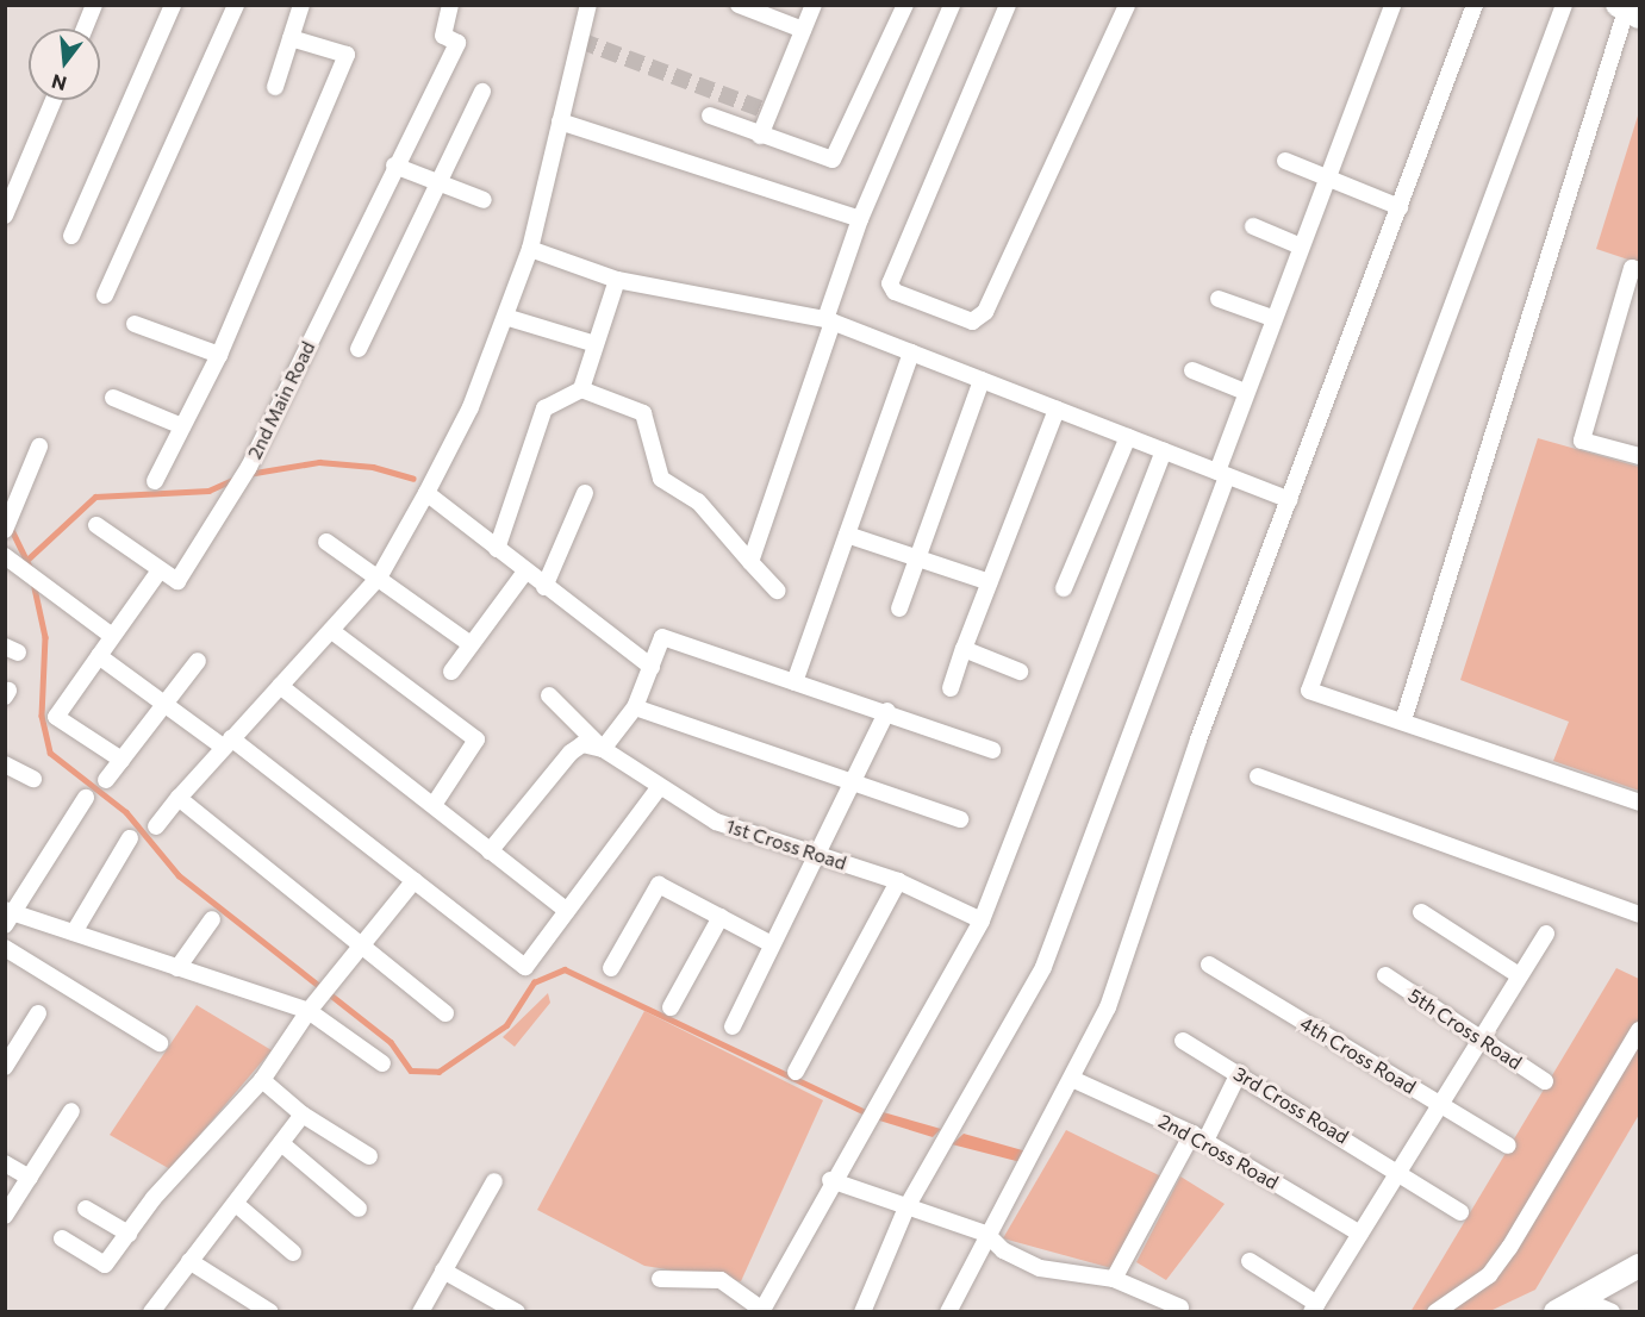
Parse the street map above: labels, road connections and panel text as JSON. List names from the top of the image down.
{
  "streets": {
    "street": [
      "2nd Main Road",
      "1st Cross Road",
      "5th Cross Road",
      "4th Cross Road",
      "3rd Cross Road",
      "2nd Cross Road"
    ]
  },
  "north": "bottom"
}
